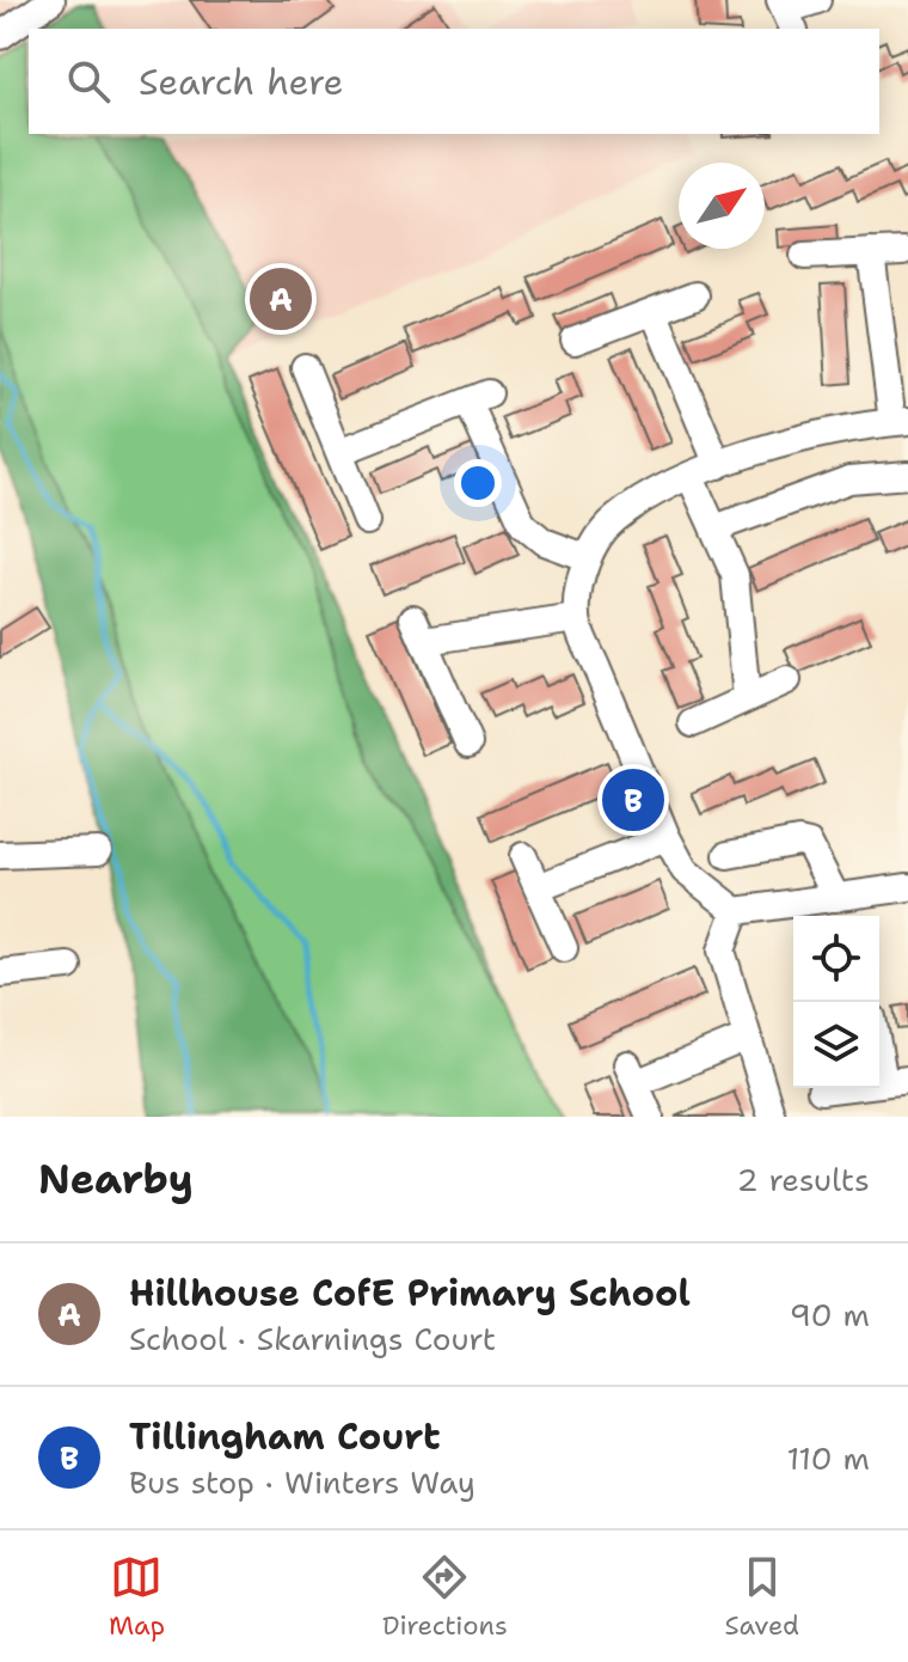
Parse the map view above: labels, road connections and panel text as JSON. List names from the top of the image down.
{
  "north": "top right",
  "page": {
    "search": "Search here",
    "pins": ["A", "B"],
    "heading": ["Nearby", "2 results"],
    "list": [
      {
        "mark": "A",
        "name": "Hillhouse CofE Primary School",
        "note": "School · Skarnings Court",
        "value": "90 m"
      },
      {
        "mark": "B",
        "name": "Tillingham Court",
        "note": "Bus stop · Winters Way",
        "value": "110 m"
      }
    ],
    "nav": ["Map", "Directions", "Saved"]
  }
}
